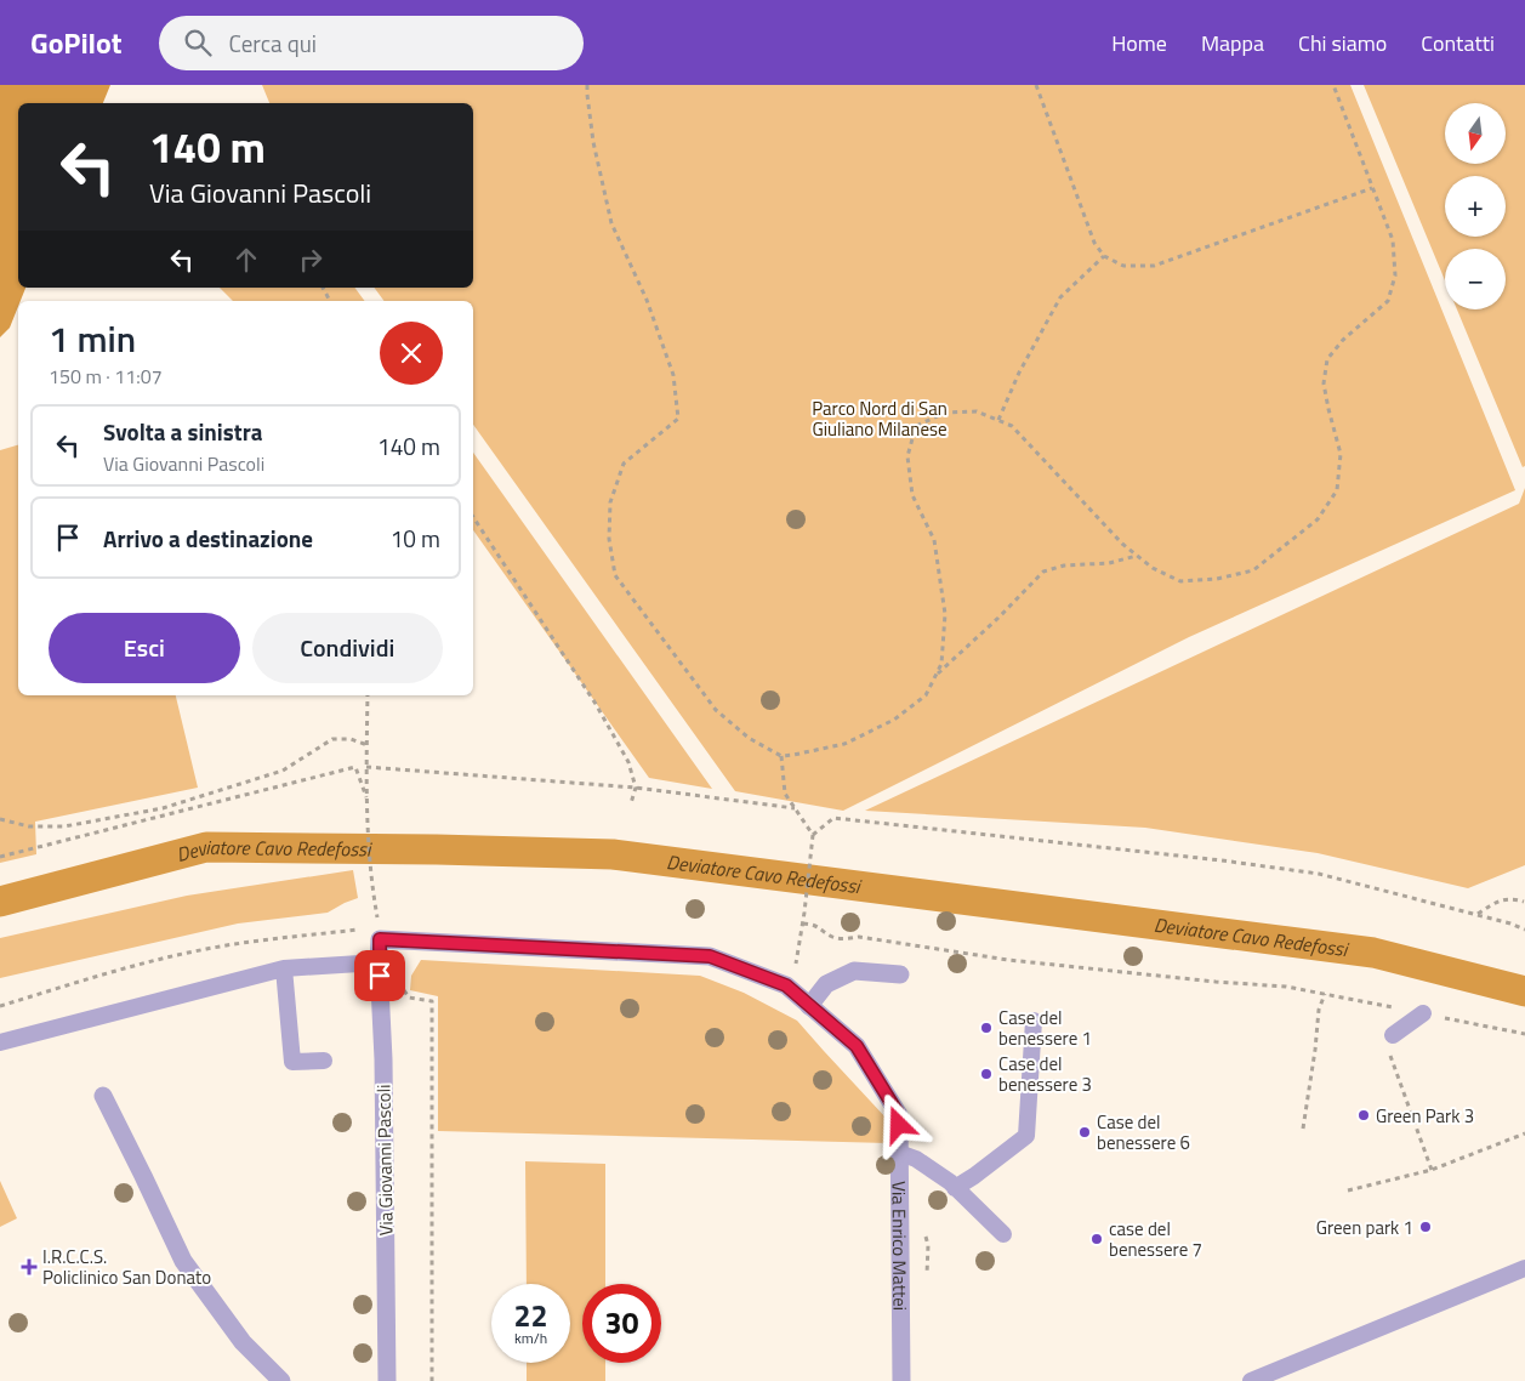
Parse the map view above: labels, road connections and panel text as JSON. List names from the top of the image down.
{
  "streets": {
    "street": ["Via Giovanni Pascoli", "Via Enrico Mattei"]
  },
  "crossings": [
    ["Via Giovanni Pascoli", "Via Enrico Mattei"]
  ],
  "water": ["Deviatore Cavo Redefossi"],
  "parks": ["Parco Nord di San Giuliano Milanese"],
  "places": {
    "other": [
      "Case del benessere 1",
      "Case del benessere 3",
      "Green Park 3",
      "Case del benessere 6",
      "Green park 1",
      "case del benessere 7"
    ],
    "health": ["I.R.C.C.S. Policlinico San Donato"]
  },
  "north": "bottom",
  "page": {
    "header": "GoPilot",
    "search": "Cerca qui",
    "nav": [
      "Home",
      "Mappa",
      "Chi siamo",
      "Contatti"
    ],
    "map_buttons": ["+", "−"],
    "turn": ["140 m", "Via Giovanni Pascoli"],
    "heading": ["1 min", "150 m · 11:07"],
    "list": [
      {
        "name": "Svolta a sinistra",
        "note": "Via Giovanni Pascoli",
        "value": "140 m"
      },
      {
        "name": "Arrivo a destinazione",
        "value": "10 m"
      }
    ],
    "buttons": ["Esci", "Condividi"],
    "speed": "22 km/h",
    "limit": "30"
  }
}
